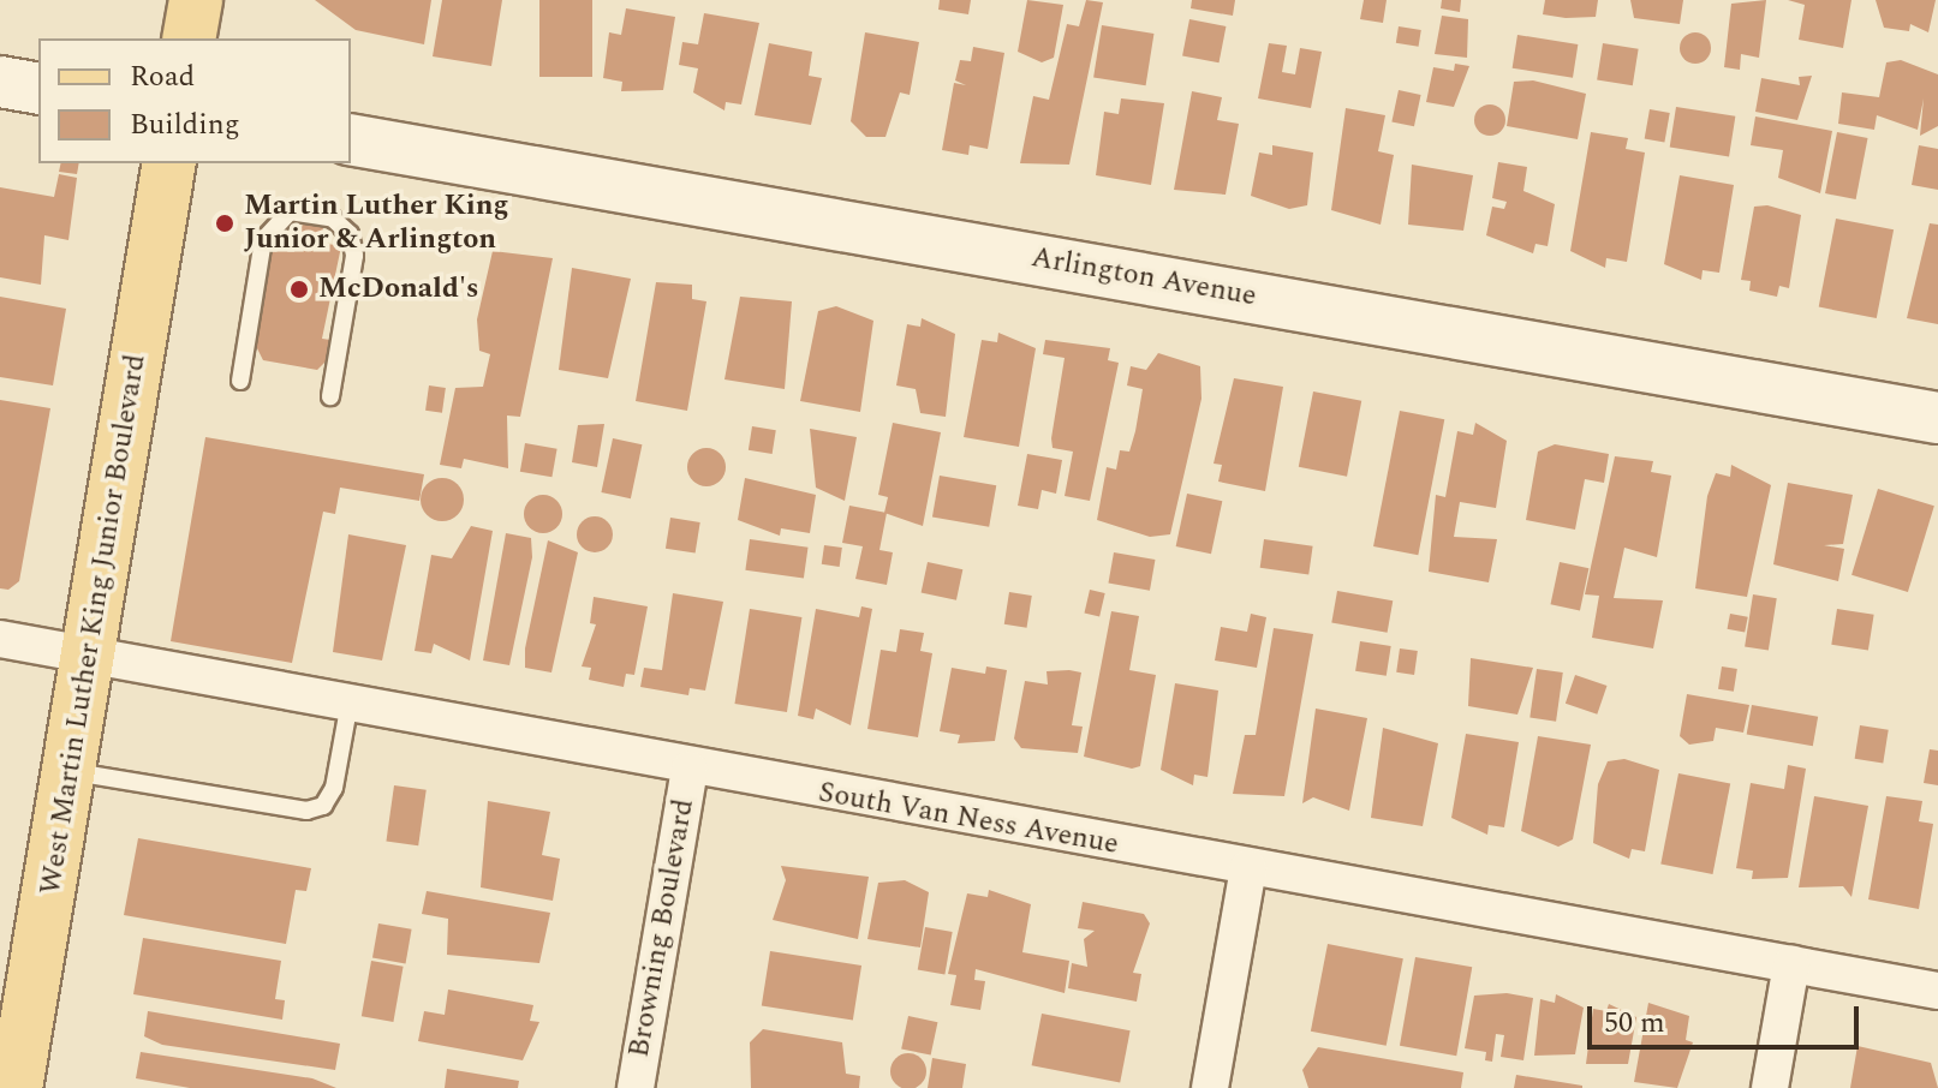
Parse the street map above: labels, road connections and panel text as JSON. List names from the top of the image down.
{
  "streets": {
    "main road": ["Arlington Avenue", "West Martin Luther King Junior Boulevard"],
    "street": ["South Van Ness Avenue", "Browning Boulevard"]
  },
  "crossings": [
    ["West Martin Luther King Junior Boulevard", "South Van Ness Avenue"],
    ["South Van Ness Avenue", "Browning Boulevard"]
  ],
  "places": ["Martin Luther King Junior & Arlington", "McDonald's"],
  "legend": ["Road", "Building"],
  "scale_bar": "50 m"
}
